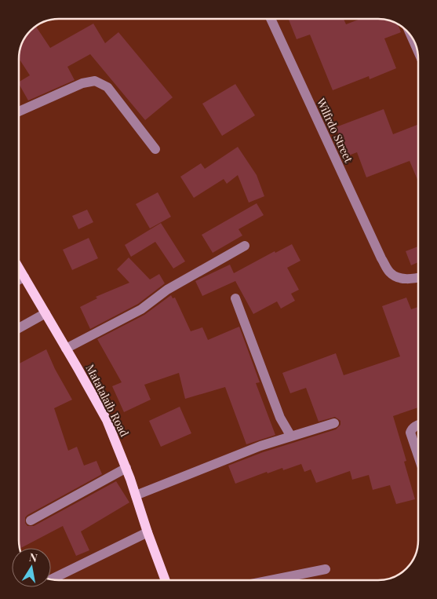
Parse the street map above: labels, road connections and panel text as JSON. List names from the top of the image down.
{
  "streets": {
    "main road": ["Matatalaib Road"],
    "street": ["Wilfrdo Street"]
  },
  "north": "top"
}
